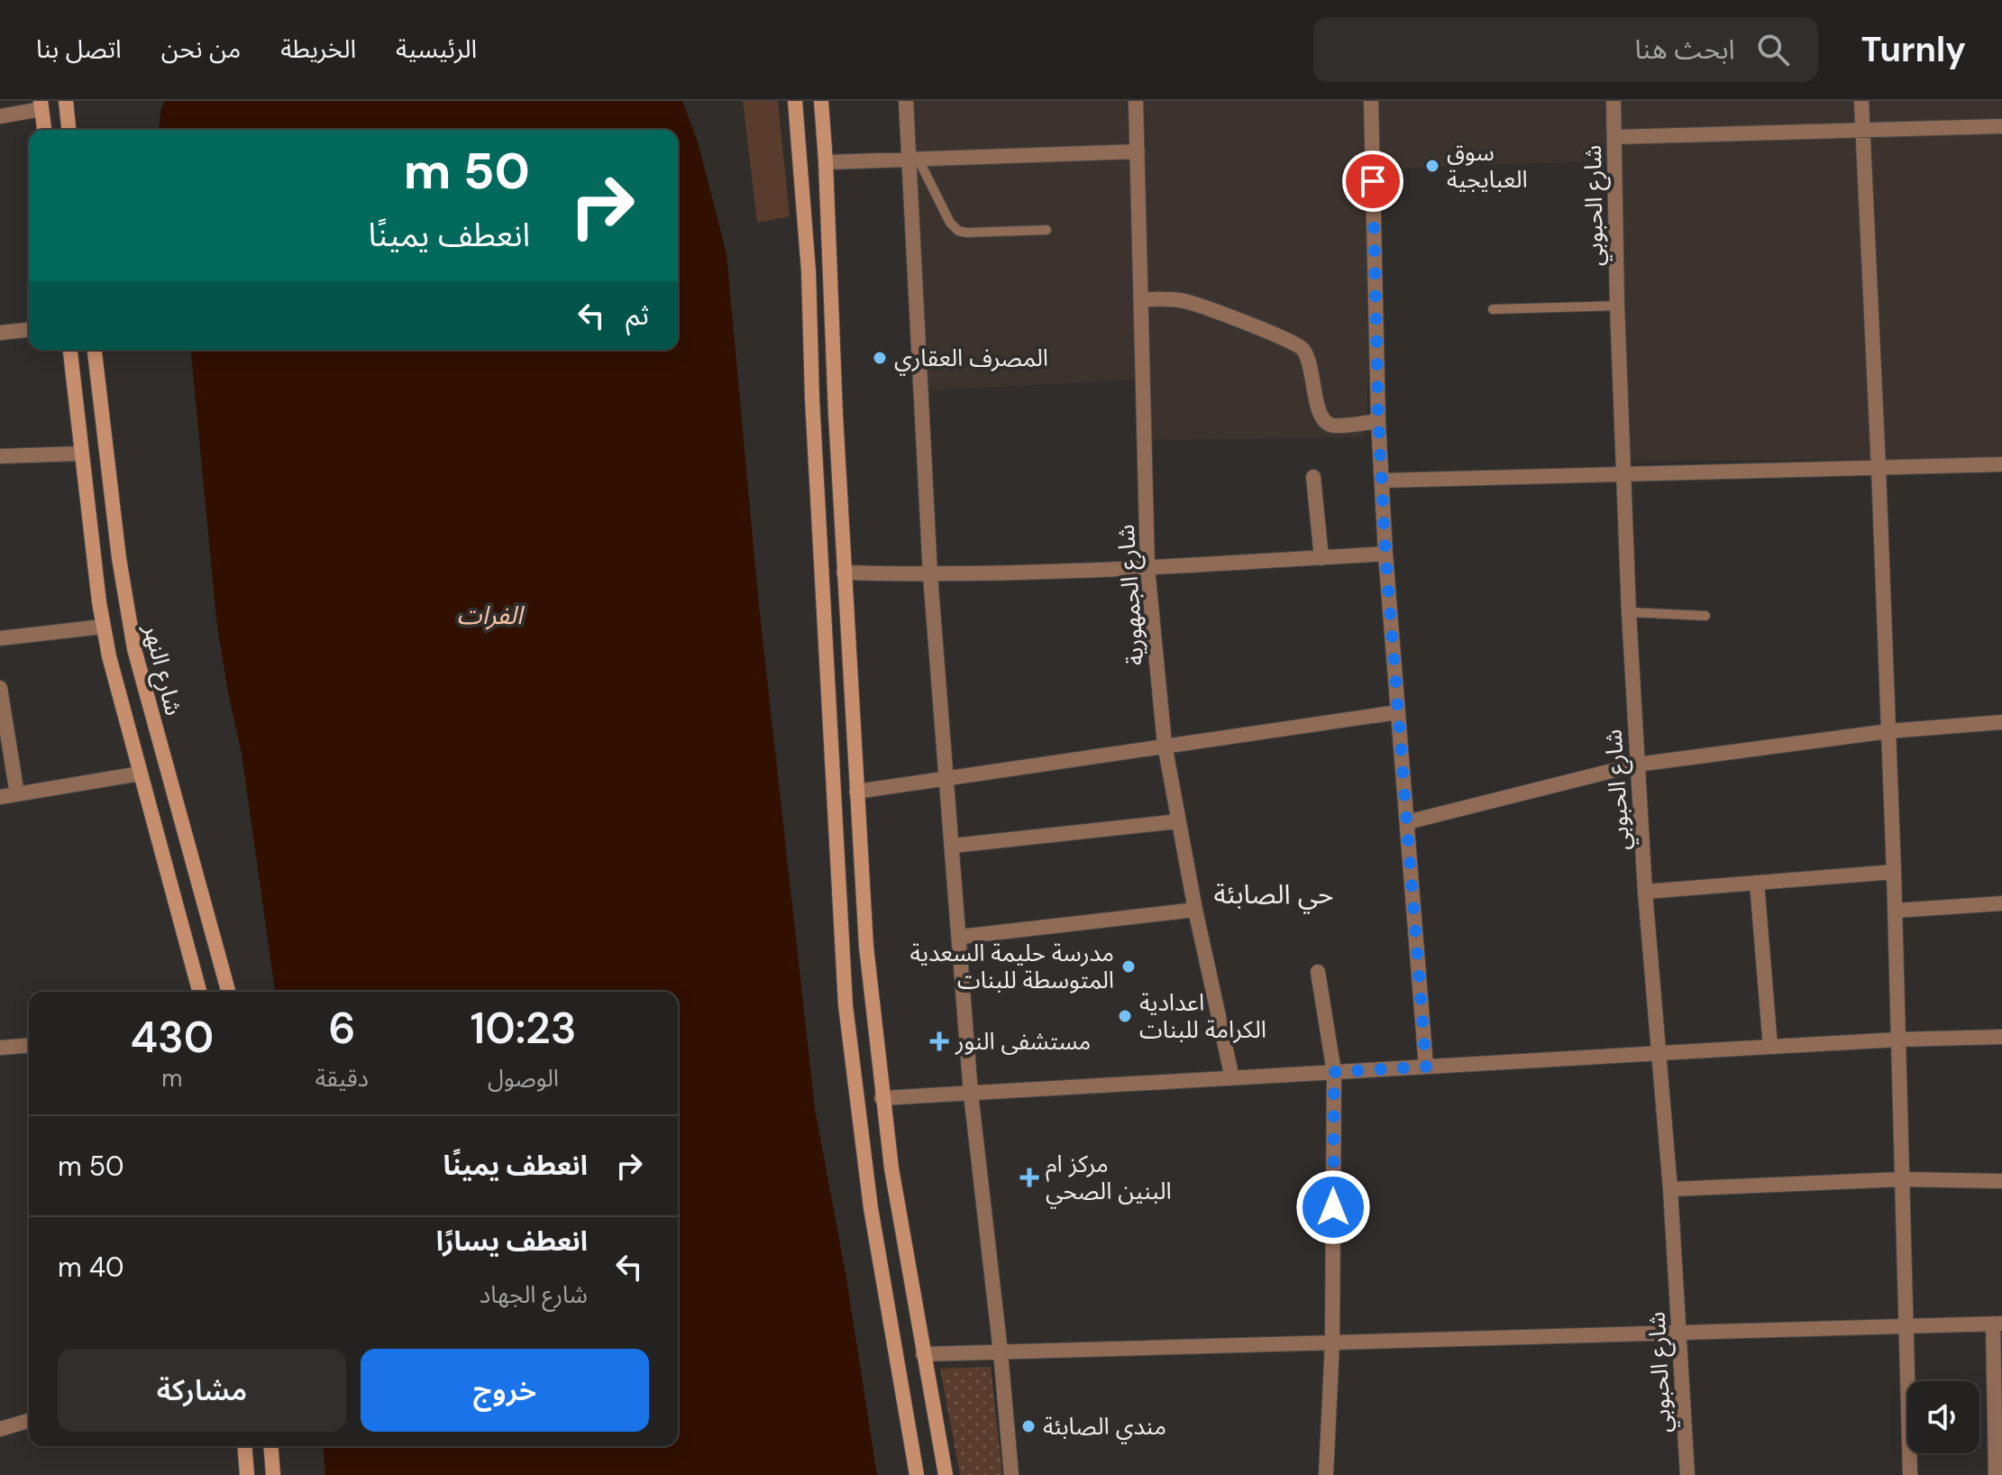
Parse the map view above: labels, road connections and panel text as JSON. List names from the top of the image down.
{
  "streets": {
    "main road": ["شارع النهر"],
    "street": ["شارع الحبوبي", "شارع الجمهورية"]
  },
  "districts": ["حي الصابئة"],
  "water": ["الفرات"],
  "places": {
    "other": [
      "سوق العبايجية",
      "المصرف العقاري",
      "مدرسة حليمة السعدية المتوسطة للبنات",
      "اعدادية الكرامة للبنات",
      "مندي الصابئة"
    ],
    "health": ["مستشفى النور", "مركز ام البنين الصحي"]
  },
  "page": {
    "header": "Turnly",
    "search": "ابحث هنا",
    "nav": [
      "الرئيسية",
      "الخريطة",
      "من نحن",
      "اتصل بنا"
    ],
    "turn": ["50 m", "انعطف يمينًا"],
    "then": "ثم",
    "eta": [
      "10:23",
      "الوصول",
      "6",
      "دقيقة",
      "430",
      "m"
    ],
    "list": [
      {
        "name": "انعطف يمينًا",
        "value": "50 m"
      },
      {
        "name": "انعطف يسارًا",
        "note": "شارع الجهاد",
        "value": "40 m"
      }
    ],
    "buttons": ["خروج", "مشاركة"]
  }
}
